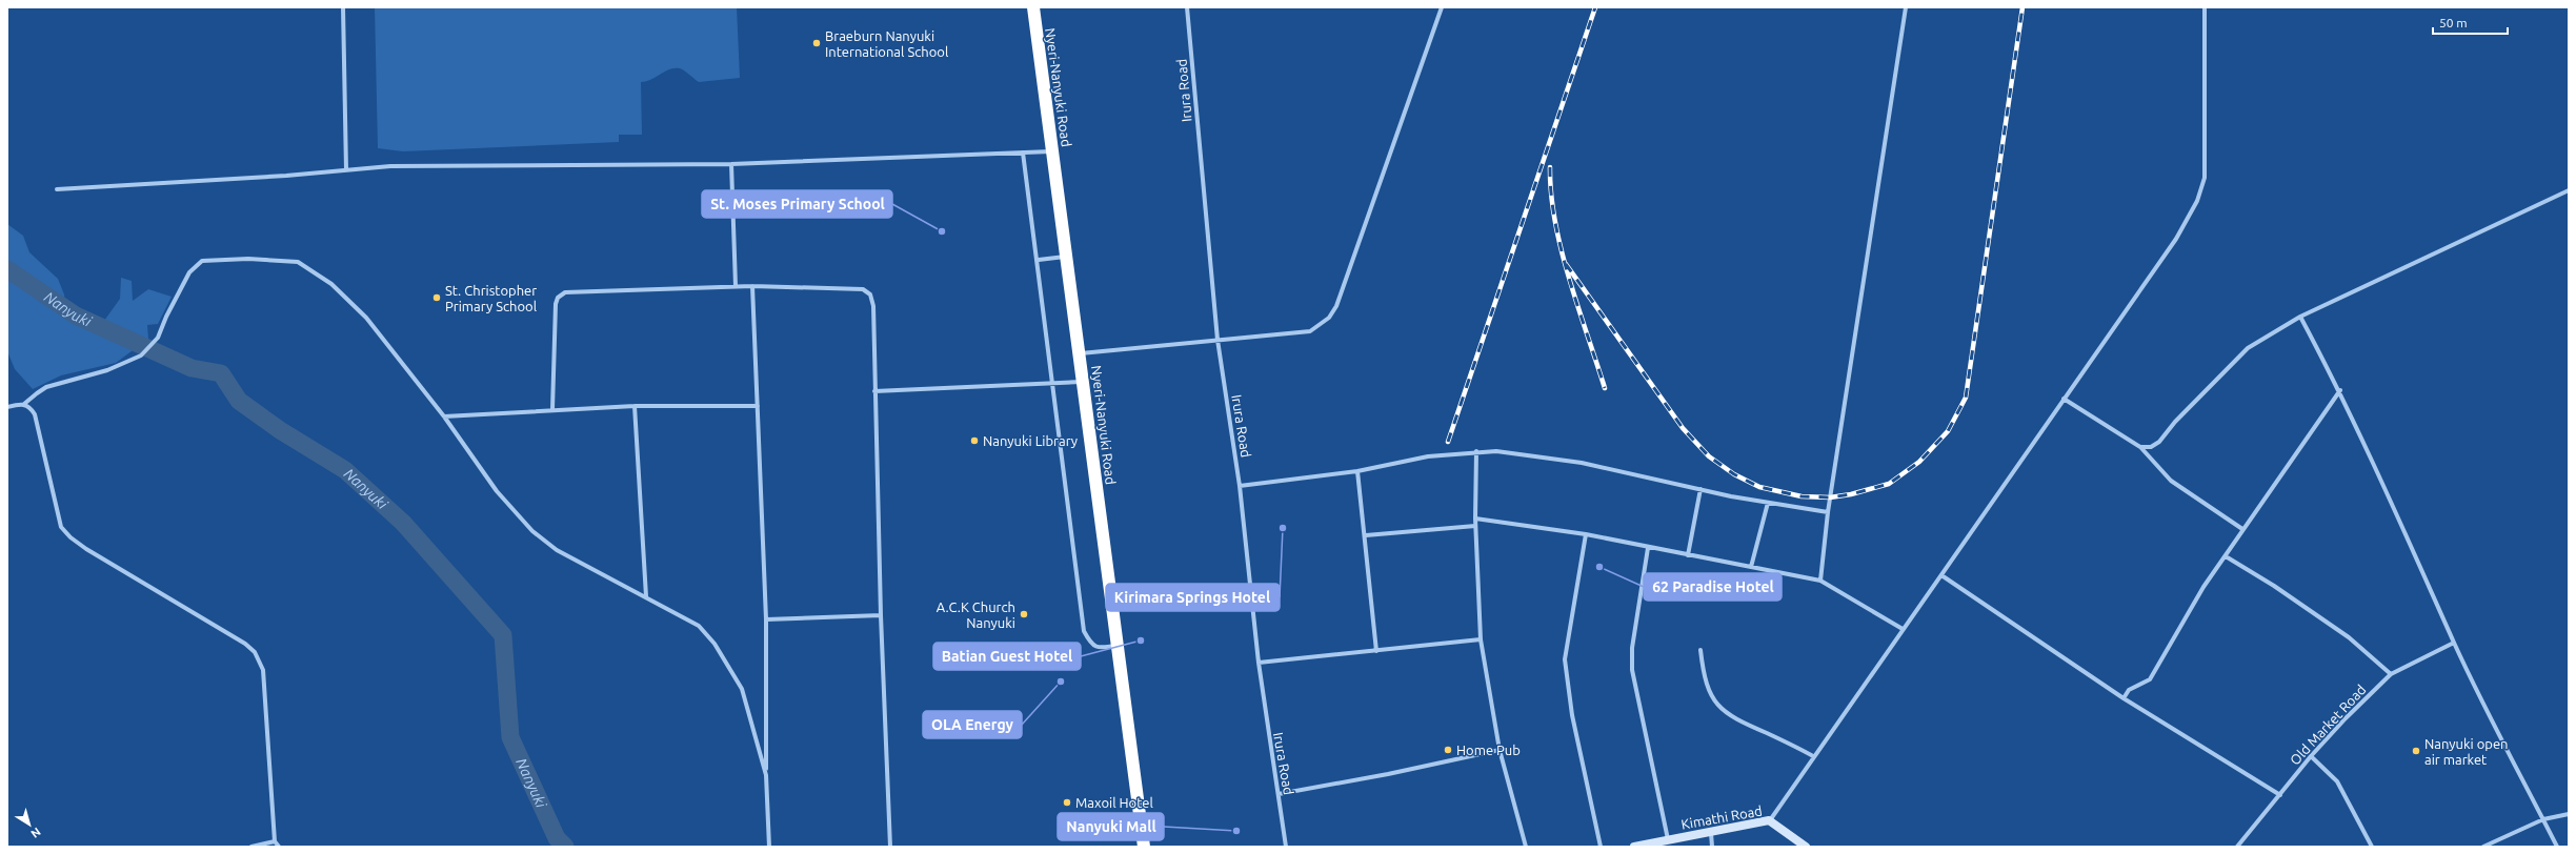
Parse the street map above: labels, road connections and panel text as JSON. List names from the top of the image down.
{
  "streets": {
    "highway": ["Nyeri-Nanyuki Road"],
    "street": ["Irura Road", "Old Market Road", "Kimathi Road"]
  },
  "water": ["Nanyuki"],
  "places": [
    "Braeburn Nanyuki International School",
    "St. Moses Primary School",
    "St. Christopher Primary School",
    "Nanyuki Library",
    "Kirimara Springs Hotel",
    "62 Paradise Hotel",
    "A.C.K Church Nanyuki",
    "Batian Guest Hotel",
    "OLA Energy",
    "Home Pub",
    "Nanyuki open air market",
    "Maxoil Hotel",
    "Nanyuki Mall"
  ],
  "scale_bar": "50 m",
  "north": "bottom right"
}
